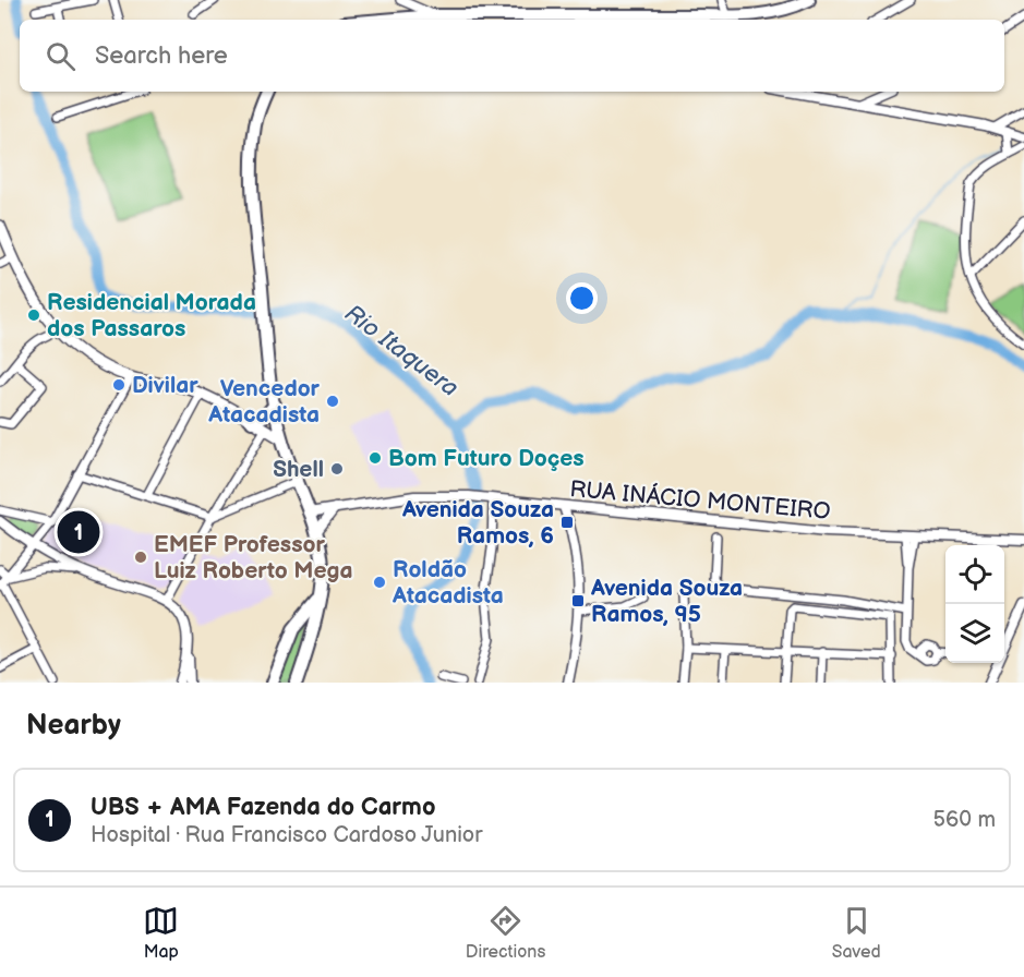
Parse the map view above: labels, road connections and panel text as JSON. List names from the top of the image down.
{
  "streets": {
    "street": ["RUA INÁCIO MONTEIRO"]
  },
  "water": ["Rio Itaquera"],
  "places": {
    "other": [
      "Residencial Morada dos Passaros",
      "Divilar",
      "Vencedor Atacadista",
      "Bom Futuro Doçes",
      "Shell",
      "EMEF Professor Luiz Roberto Mega",
      "Roldão Atacadista"
    ],
    "transit": ["Avenida Souza Ramos, 6", "Avenida Souza Ramos, 95"]
  },
  "page": {
    "search": "Search here",
    "pins": "1",
    "heading": "Nearby",
    "list": [
      {
        "mark": "1",
        "name": "UBS + AMA Fazenda do Carmo",
        "note": "Hospital · Rua Francisco Cardoso Junior",
        "value": "560 m"
      }
    ],
    "nav": ["Map", "Directions", "Saved"]
  }
}
